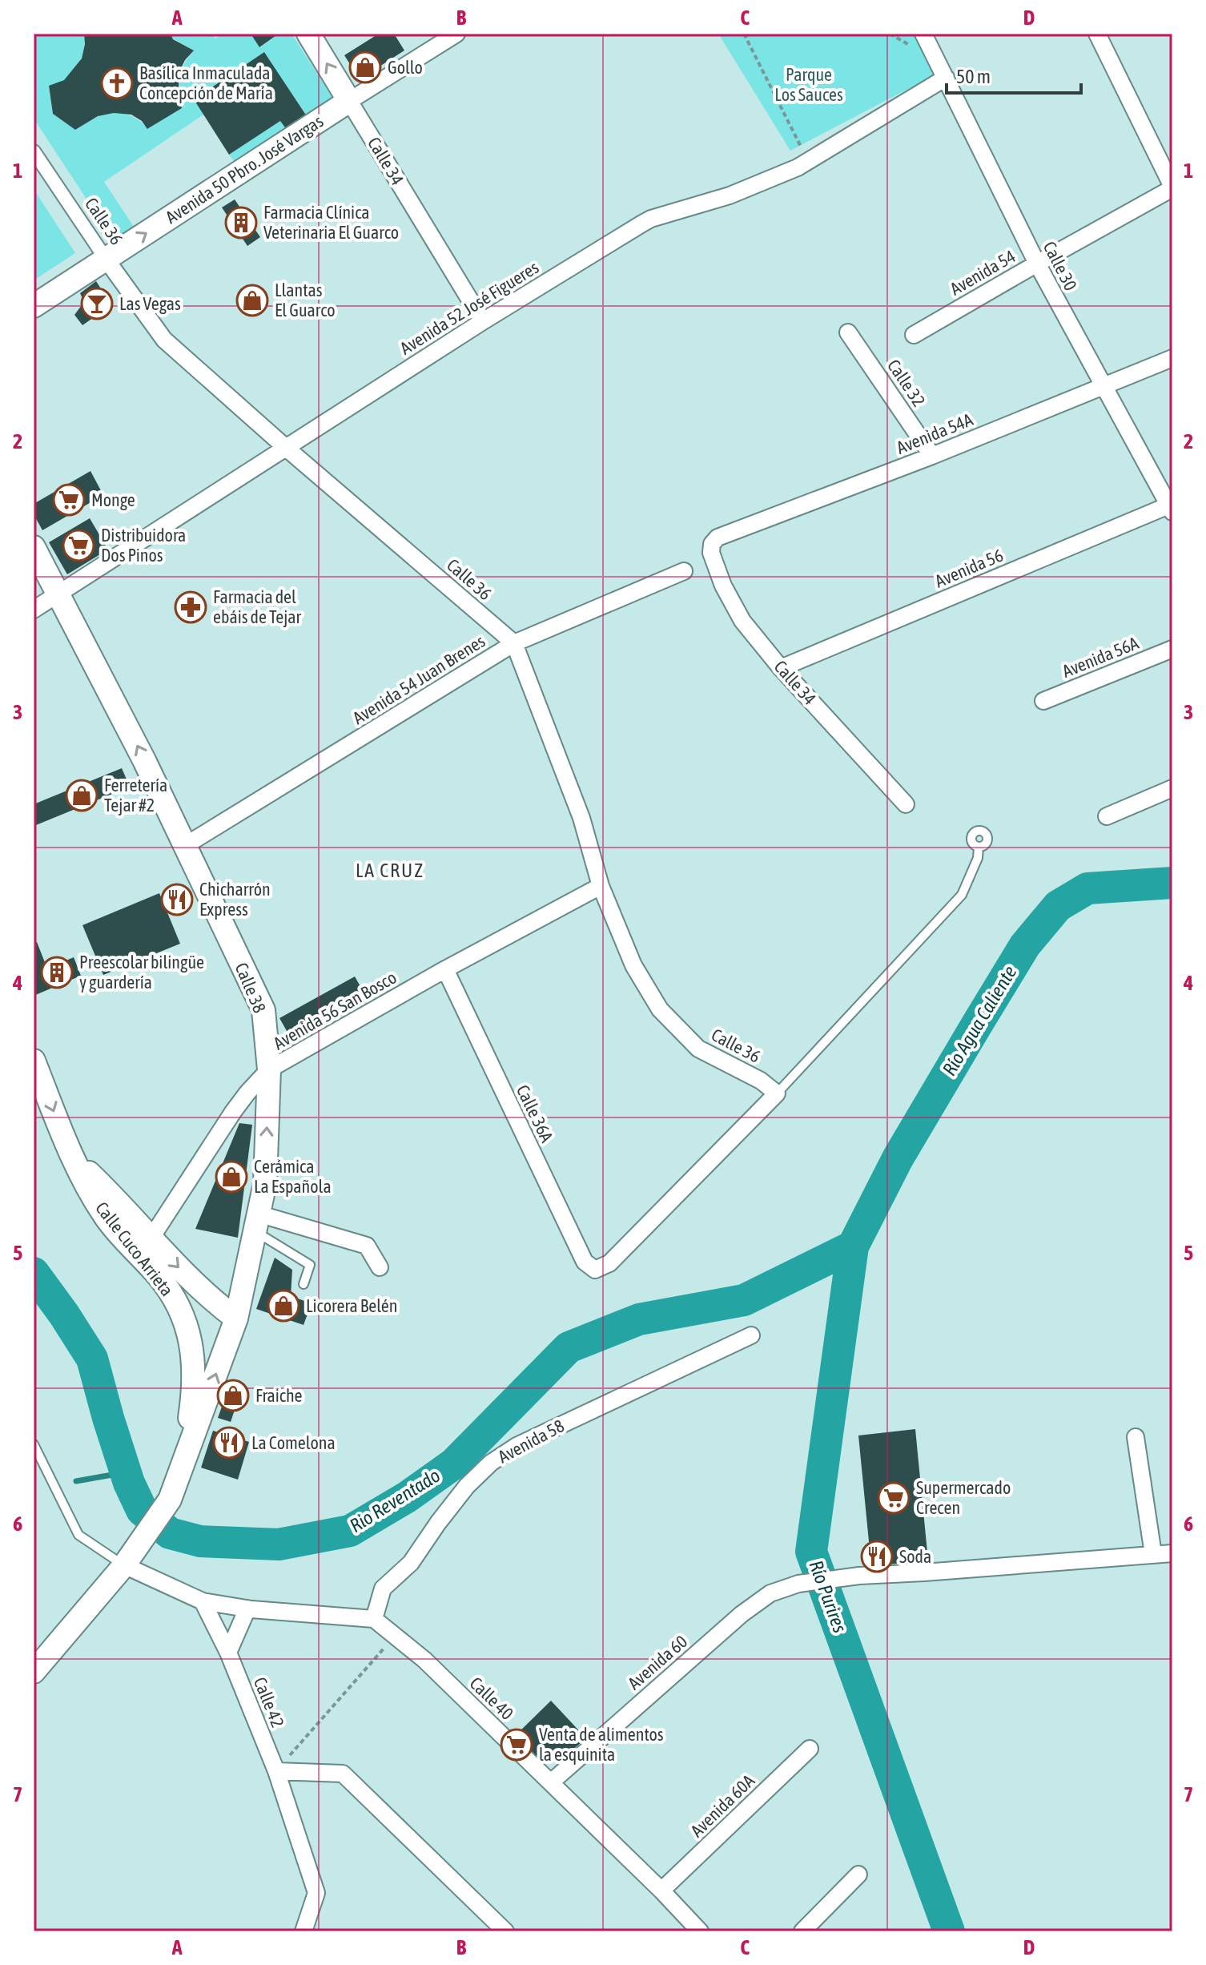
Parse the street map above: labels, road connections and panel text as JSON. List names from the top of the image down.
{
  "streets": {
    "main road": [
      "Calle 34",
      "Avenida 50 Pbro. José Vargas",
      "Calle 38",
      "Calle Cuco Arrieta"
    ],
    "street": [
      "Calle 36",
      "Calle 30",
      "Avenida 54",
      "Avenida 52 José Figueres",
      "Calle 32",
      "Avenida 54A",
      "Avenida 56",
      "Avenida 56A",
      "Avenida 54 Juan Brenes",
      "Avenida 56 San Bosco",
      "Calle 36A",
      "Avenida 58",
      "Avenida 60",
      "Calle 40",
      "Calle 42",
      "Avenida 60A"
    ]
  },
  "crossings": [
    ["Calle 34", "Avenida 50 Pbro. José Vargas"],
    ["Calle 34", "Avenida 52 José Figueres"],
    ["Calle 34", "Avenida 54A"],
    ["Calle 34", "Avenida 56"],
    ["Avenida 50 Pbro. José Vargas", "Calle 36"],
    ["Calle 36", "Avenida 52 José Figueres"],
    ["Calle 36", "Avenida 54 Juan Brenes"],
    ["Calle 36", "Avenida 56 San Bosco"],
    ["Calle 36", "Calle 36A"],
    ["Calle 30", "Avenida 54"],
    ["Calle 30", "Avenida 52 José Figueres"],
    ["Calle 30", "Avenida 54A"],
    ["Calle 30", "Avenida 56"],
    ["Avenida 52 José Figueres", "Calle 38"],
    ["Calle 32", "Avenida 54A"],
    ["Avenida 54 Juan Brenes", "Calle 38"],
    ["Calle 38", "Avenida 56 San Bosco"],
    ["Calle 38", "Calle Cuco Arrieta"],
    ["Avenida 56 San Bosco", "Calle 36A"],
    ["Avenida 56 San Bosco", "Calle Cuco Arrieta"],
    ["Avenida 58", "Calle 40"],
    ["Avenida 60", "Calle 40"],
    ["Calle 40", "Avenida 60A"]
  ],
  "one_way": ["Avenida 50 Pbro. José Vargas", "Calle 38"],
  "districts": ["LA CRUZ"],
  "water": ["Río Agua Caliente", "Rio Reventado", "Río Purires"],
  "parks": ["Parque Los Sauces"],
  "places": {
    "shop": [
      "Gollo",
      "Llantas El Guarco",
      "Ferretería Tejar #2",
      "Cerámica La Española",
      "Licorera Belén",
      "Fraiche"
    ],
    "church": ["Basílica Inmaculada Concepción de María"],
    "building": ["Farmacia Clínica Veterinaria El Guarco", "Preescolar bilingüe y guardería"],
    "bar": ["Las Vegas"],
    "supermarket": [
      "Monge",
      "Distribuidora Dos Pinos",
      "Supermercado Crecen",
      "Venta de alimentos la esquinita"
    ],
    "pharmacy": ["Farmacia del ebáis de Tejar"],
    "restaurant": ["Chicharrón Express", "La Comelona", "Soda"]
  },
  "scale_bar": "50 m",
  "grid": {
    "columns": [
      "A",
      "B",
      "C",
      "D"
    ],
    "rows": [
      "1",
      "2",
      "3",
      "4",
      "5",
      "6",
      "7"
    ]
  }
}
